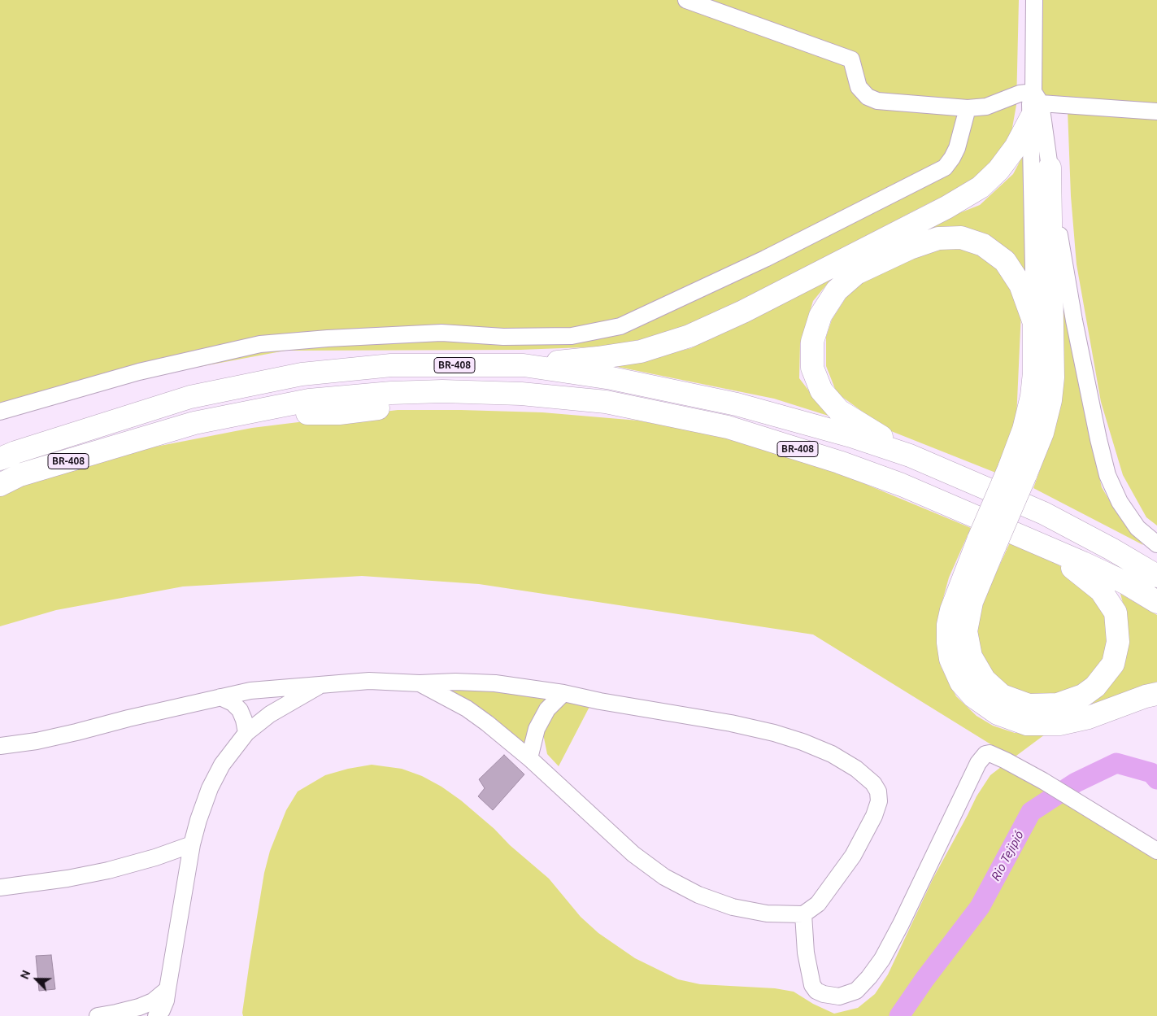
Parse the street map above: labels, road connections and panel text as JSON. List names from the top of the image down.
{
  "streets": {
    "highway": ["BR-408"]
  },
  "water": ["Rio Tejipió"],
  "north": "top left"
}
